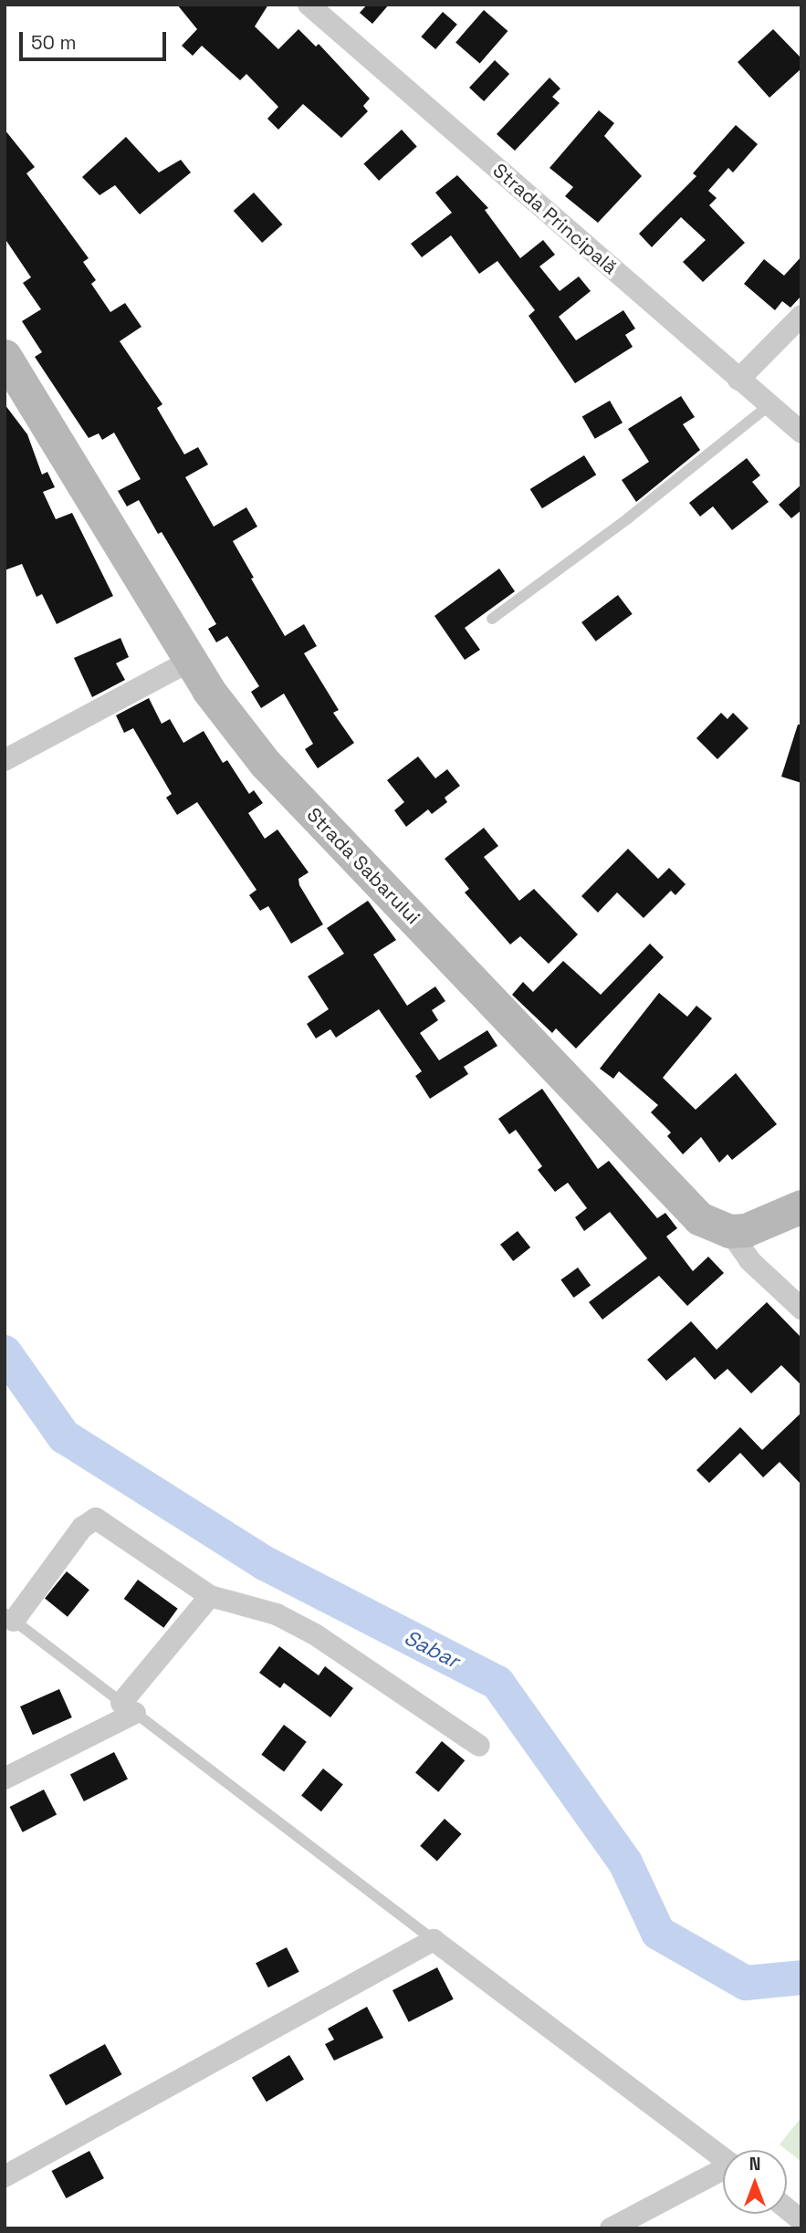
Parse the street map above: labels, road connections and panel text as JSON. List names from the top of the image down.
{
  "streets": {
    "main road": ["Strada Sabarului"],
    "street": ["Strada Principală"]
  },
  "water": ["Sabar"],
  "scale_bar": "50 m",
  "north": "top"
}
